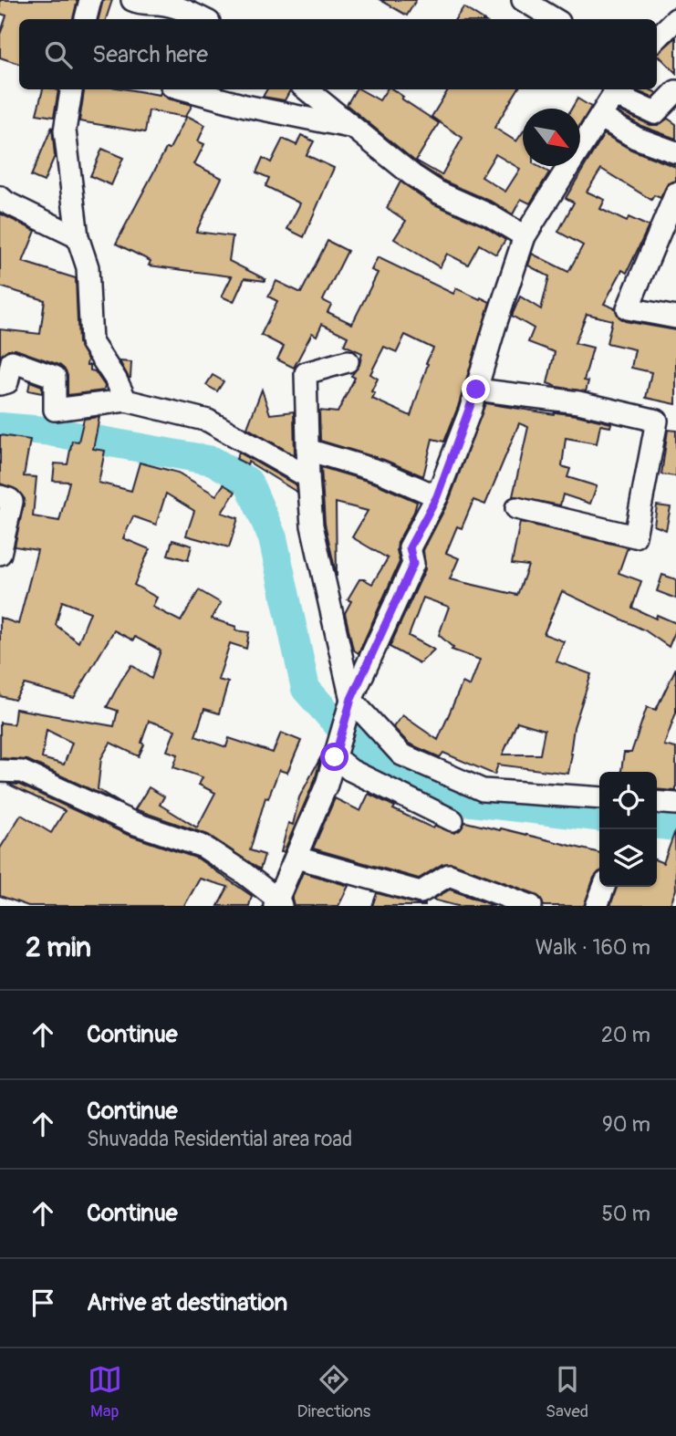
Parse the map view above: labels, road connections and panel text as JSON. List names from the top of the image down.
{
  "north": "bottom right",
  "page": {
    "search": "Search here",
    "heading": ["2 min", "Walk · 160 m"],
    "list": [
      ["Continue", "20 m"],
      ["Continue", "Shuvadda Residential area road", "90 m"],
      ["Continue", "50 m"],
      "Arrive at destination"
    ],
    "nav": ["Map", "Directions", "Saved"]
  }
}
